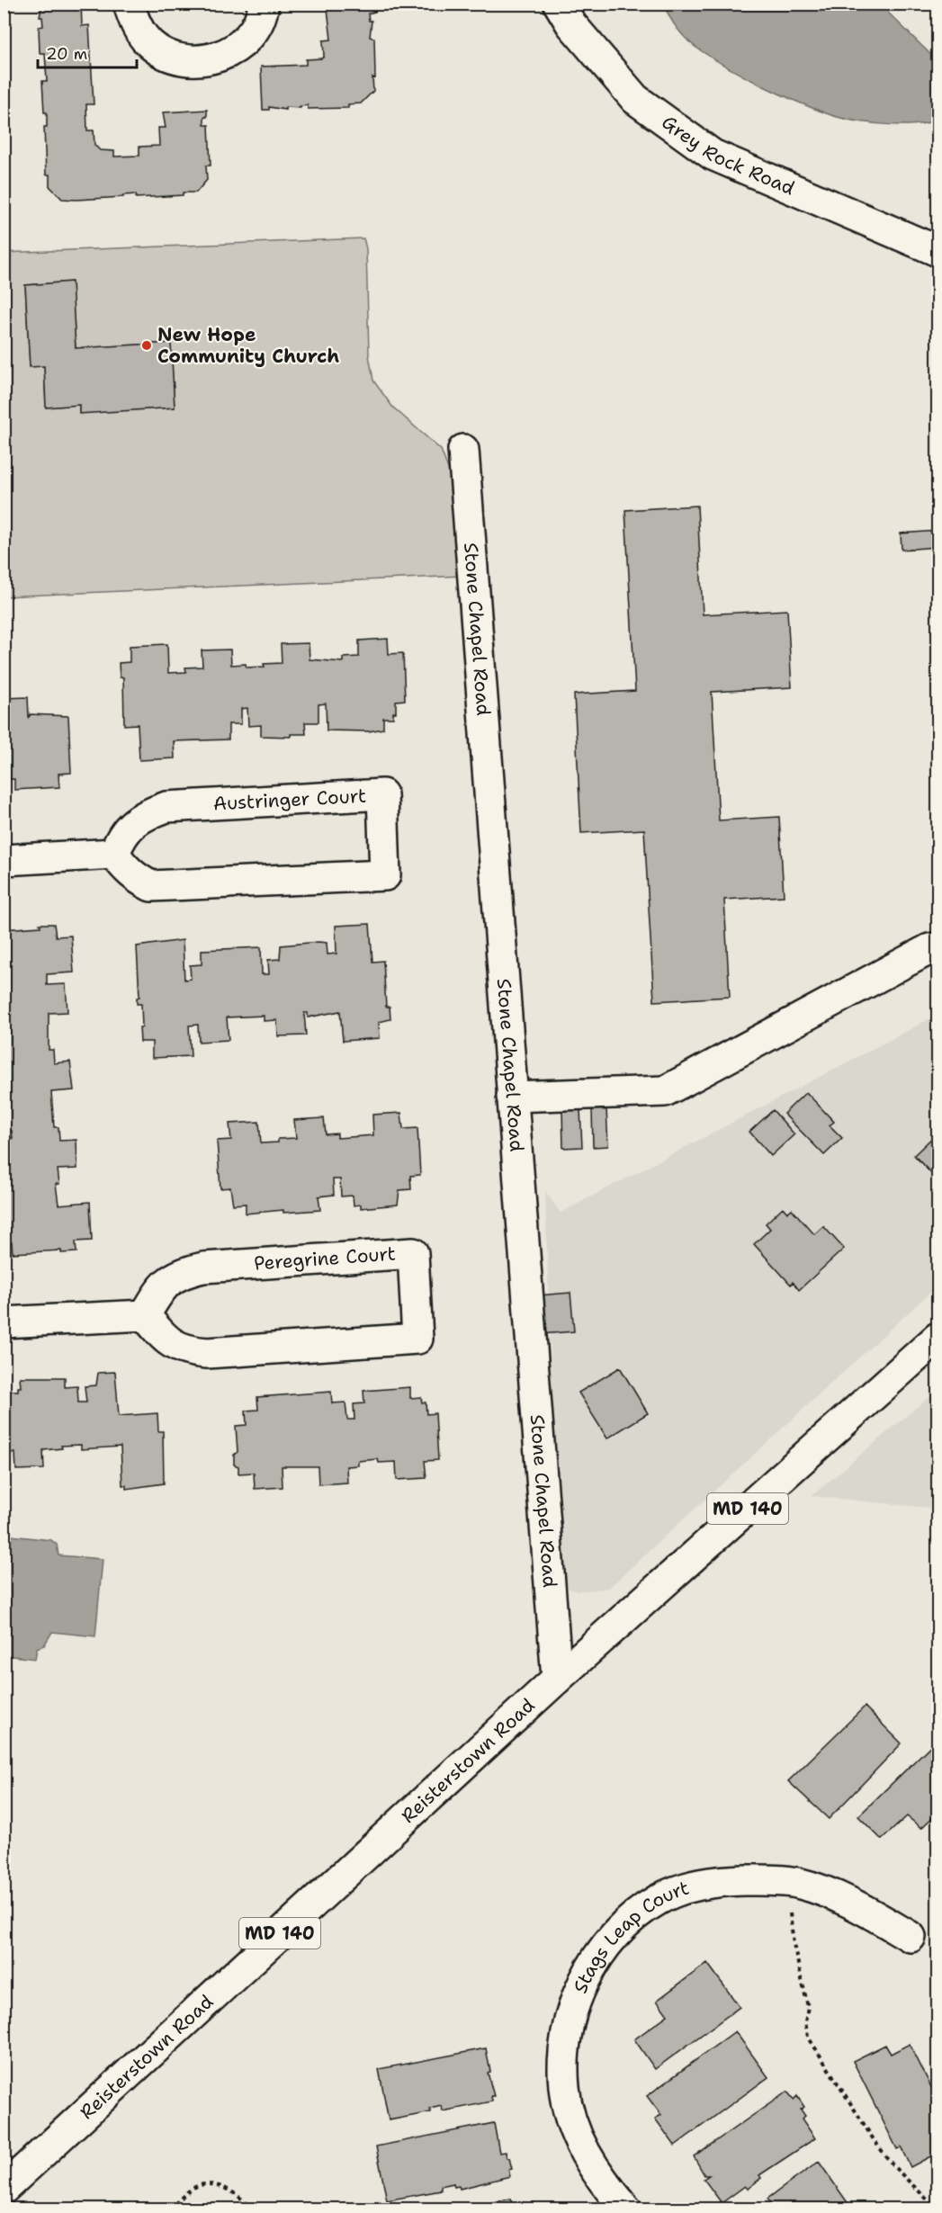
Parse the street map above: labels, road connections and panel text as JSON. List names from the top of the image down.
{
  "streets": {
    "street": [
      "Grey Rock Road",
      "Stone Chapel Road",
      "Austringer Court",
      "Peregrine Court",
      "MD 140",
      "Reisterstown Road",
      "Stags Leap Court"
    ]
  },
  "crossings": [
    ["Stone Chapel Road", "Reisterstown Road"]
  ],
  "places": ["New Hope Community Church"],
  "scale_bar": "20 m"
}
